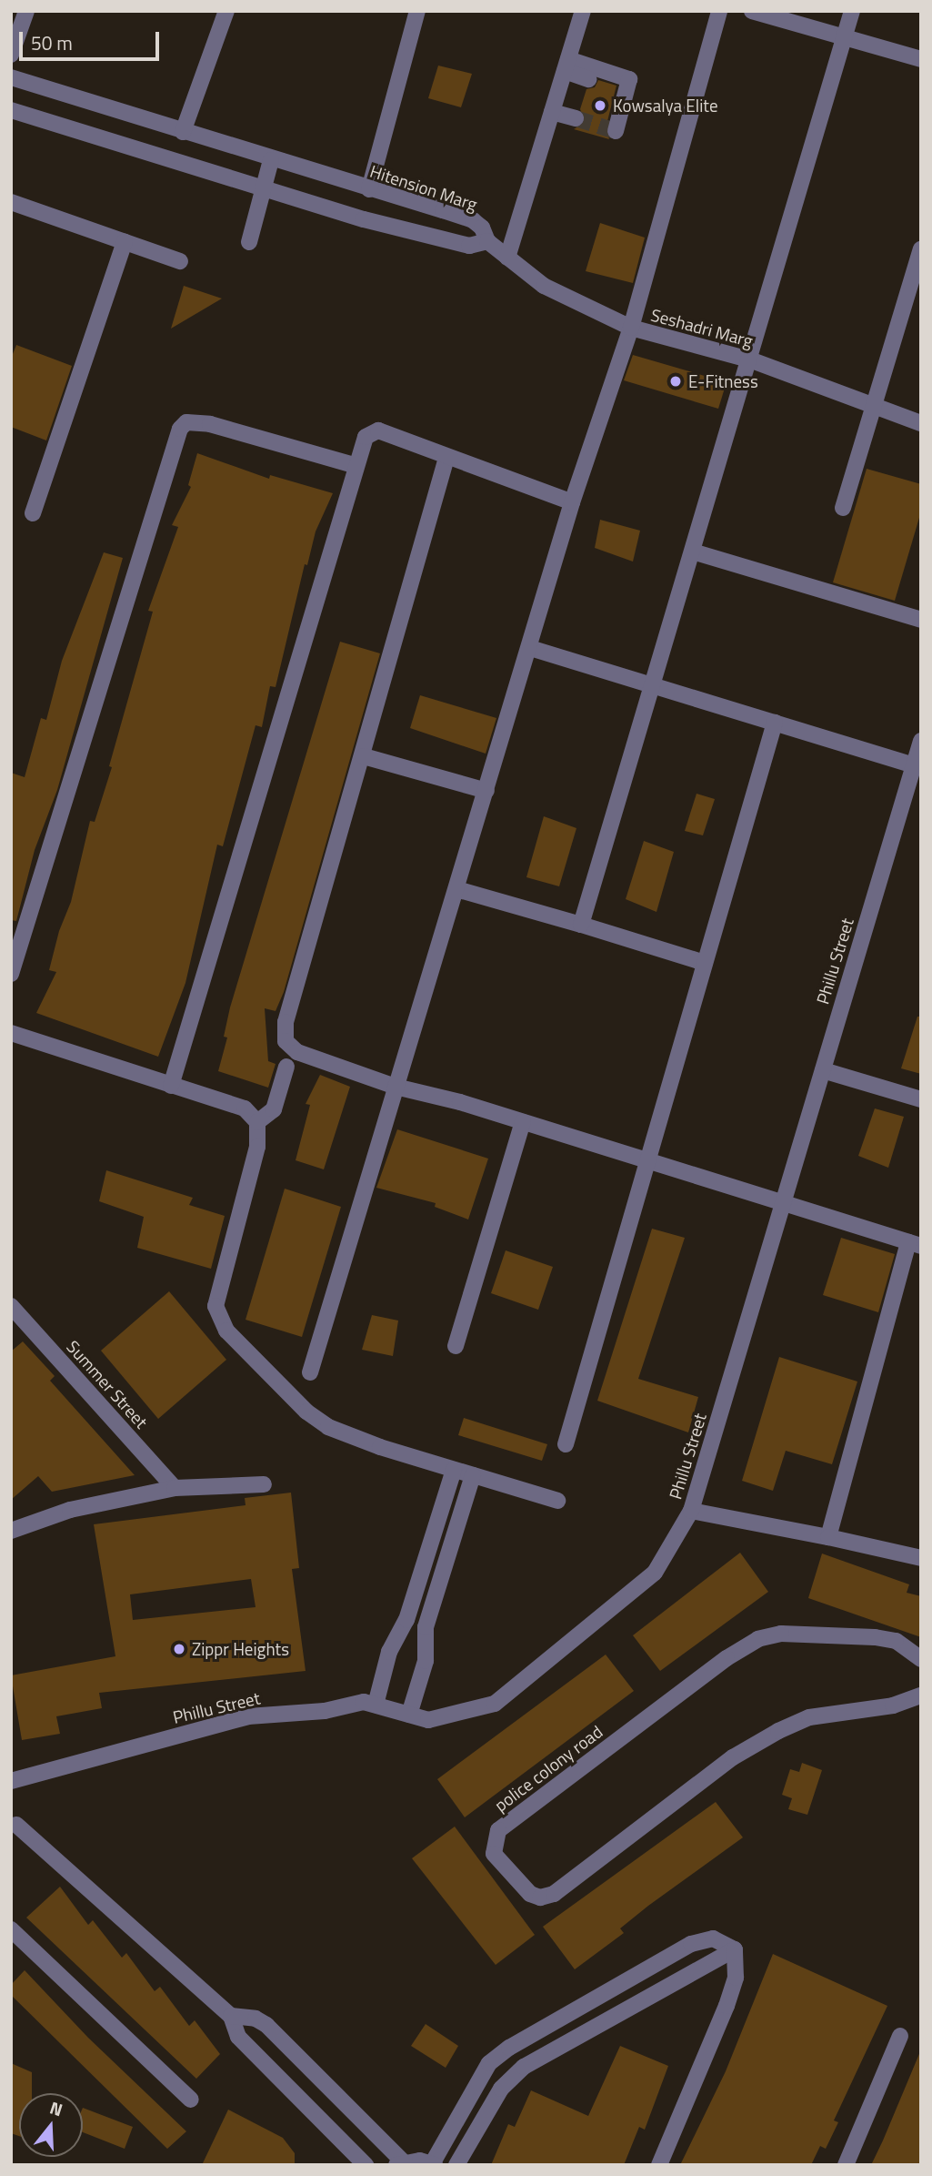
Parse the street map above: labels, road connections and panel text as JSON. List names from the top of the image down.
{
  "streets": {
    "street": [
      "Hitension Marg",
      "Seshadri Marg",
      "Phillu Street",
      "Summer Street",
      "police colony road"
    ]
  },
  "crossings": [
    ["Hitension Marg", "Seshadri Marg"]
  ],
  "places": ["Kowsalya Elite", "E-Fitness", "Zippr Heights"],
  "scale_bar": "50 m",
  "north": "top"
}
